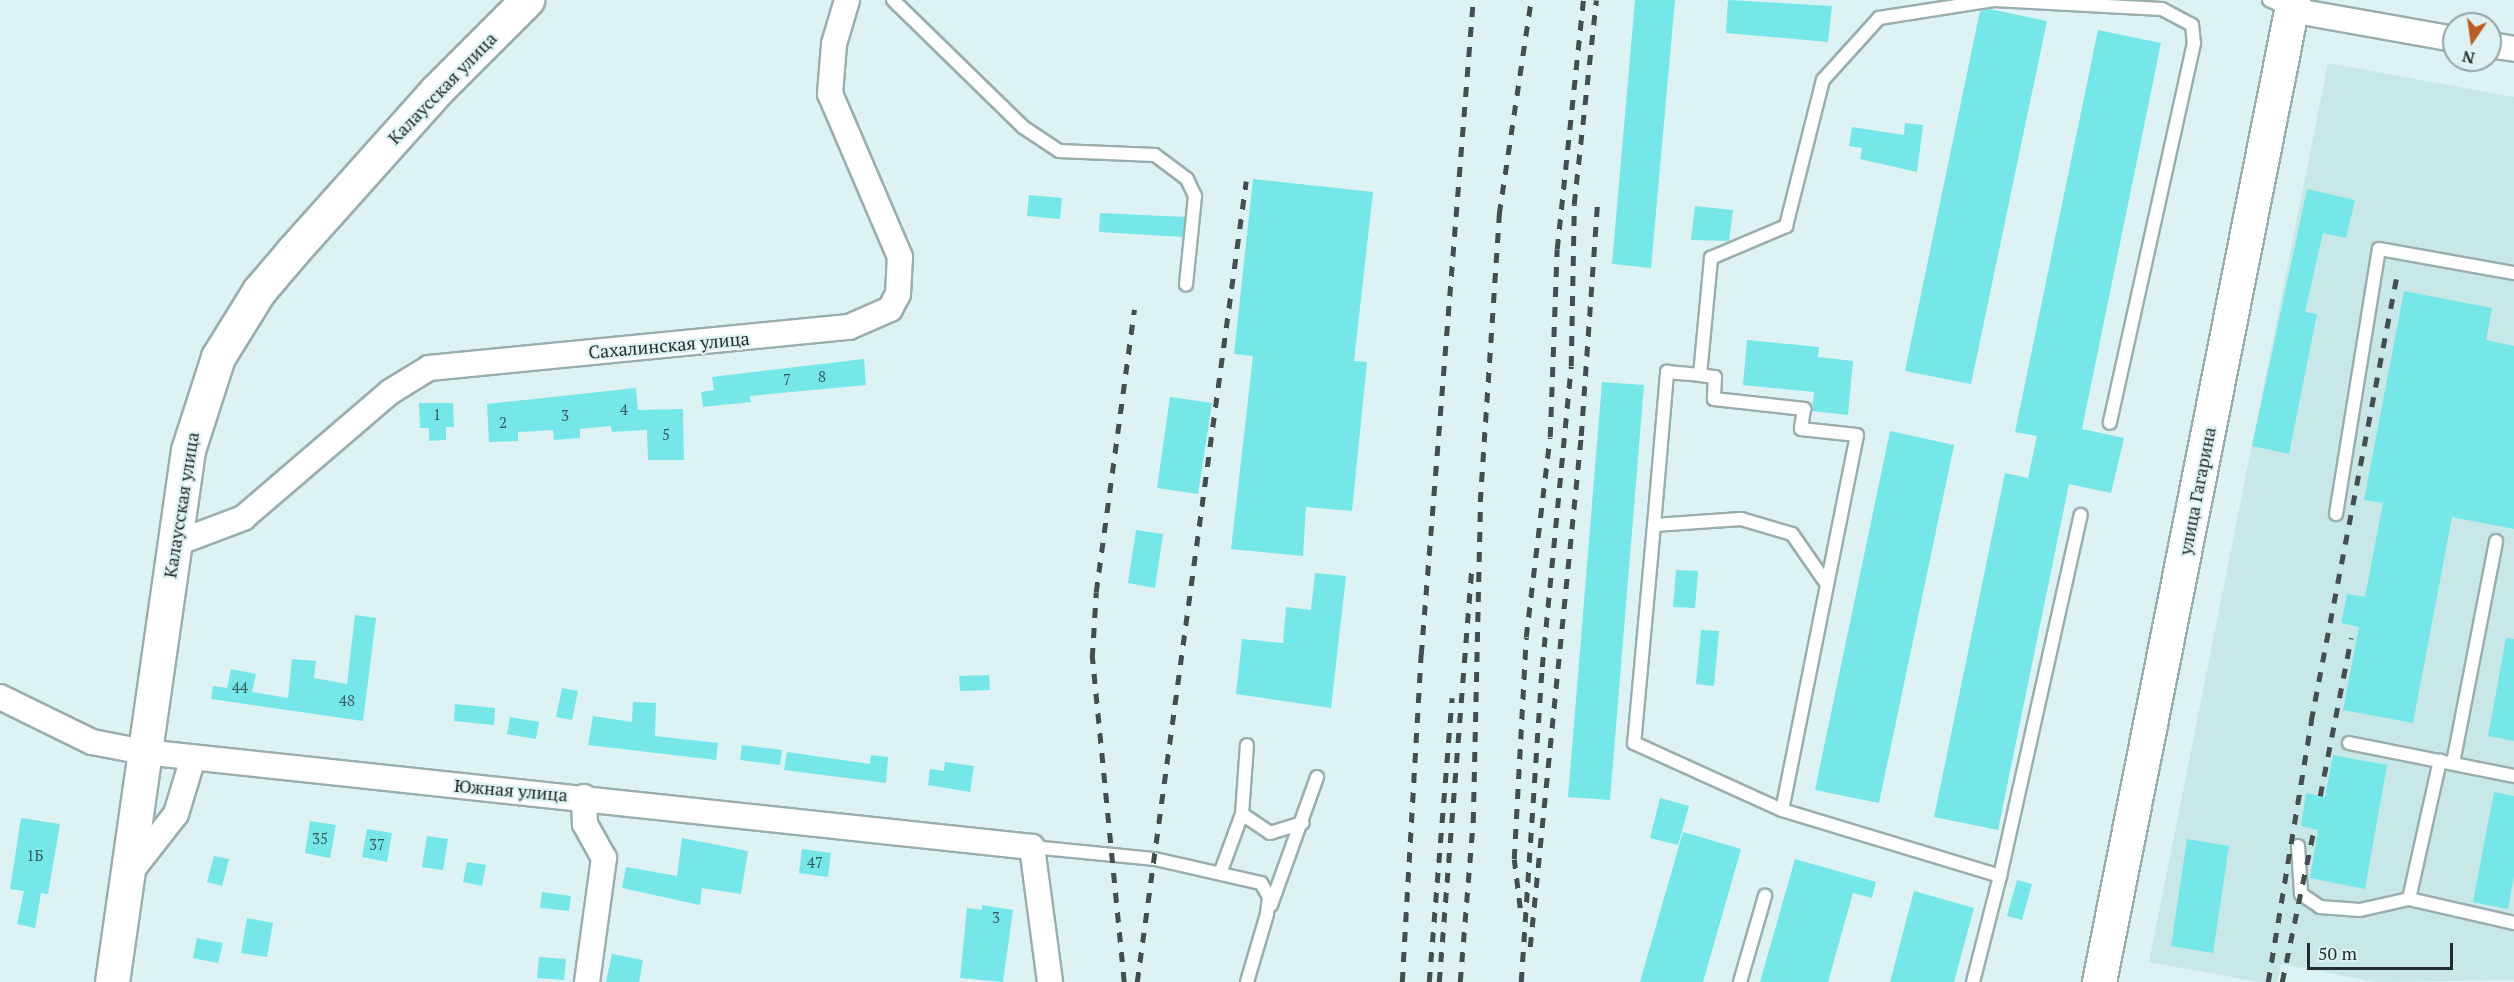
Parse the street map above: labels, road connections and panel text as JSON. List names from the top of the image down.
{
  "streets": {
    "street": [
      "Калаусская улица",
      "Сахалинская улица",
      "улица Гагарина",
      "Южная улица"
    ]
  },
  "crossings": [
    ["Калаусская улица", "Сахалинская улица"],
    ["Калаусская улица", "Южная улица"]
  ],
  "house_numbers": [
    "8",
    "7",
    "4",
    "1",
    "3",
    "2",
    "5",
    "44",
    "48",
    "35",
    "37",
    "1Б",
    "47",
    "3"
  ],
  "scale_bar": "50 m",
  "north": "bottom"
}
